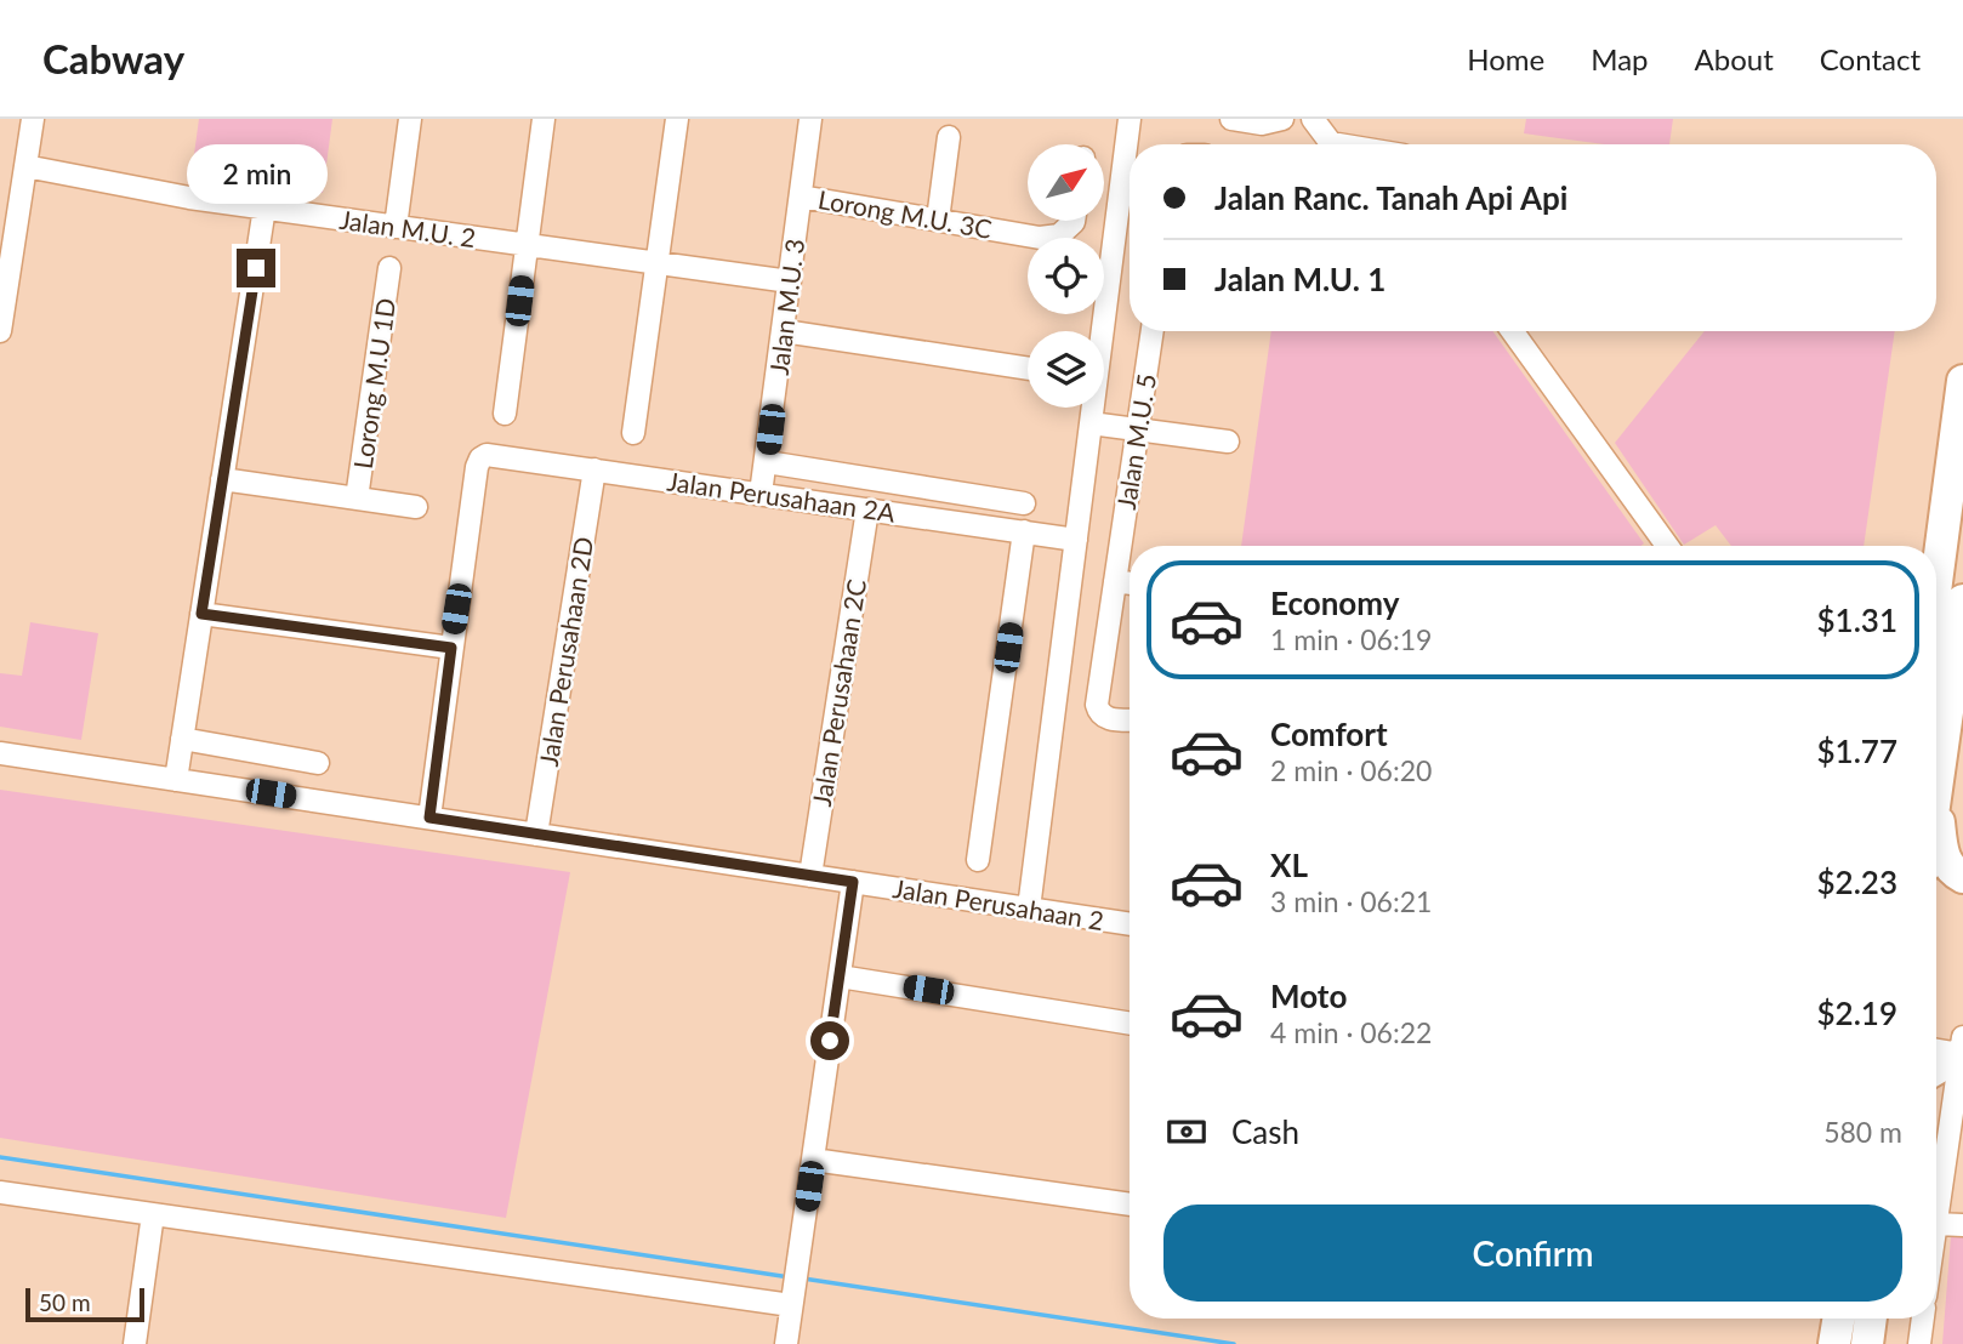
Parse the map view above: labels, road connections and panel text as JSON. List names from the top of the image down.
{
  "streets": {
    "street": [
      "Lorong M.U. 3C",
      "Jalan M.U. 2",
      "Jalan M.U. 3",
      "Lorong M.U 1D",
      "Jalan M.U. 5",
      "Jalan Perusahaan 2A",
      "Jalan Perusahaan 2D",
      "Jalan Perusahaan 2C",
      "Jalan Perusahaan 2"
    ]
  },
  "crossings": [
    ["Lorong M.U. 3C", "Jalan M.U. 3"],
    ["Jalan M.U. 2", "Jalan M.U. 3"],
    ["Jalan M.U. 3", "Jalan Perusahaan 2A"],
    ["Jalan Perusahaan 2A", "Jalan Perusahaan 2D"],
    ["Jalan Perusahaan 2A", "Jalan Perusahaan 2C"],
    ["Jalan Perusahaan 2D", "Jalan Perusahaan 2"],
    ["Jalan Perusahaan 2C", "Jalan Perusahaan 2"]
  ],
  "scale_bar": "50 m",
  "north": "top right",
  "page": {
    "header": "Cabway",
    "nav": [
      "Home",
      "Map",
      "About",
      "Contact"
    ],
    "bubble": "2 min",
    "banner": ["Jalan Ranc. Tanah Api Api", "Jalan M.U. 1"],
    "list": [
      {
        "name": "Economy",
        "note": "1 min · 06:19",
        "value": "$1.31"
      },
      {
        "name": "Comfort",
        "note": "2 min · 06:20",
        "value": "$1.77"
      },
      {
        "name": "XL",
        "note": "3 min · 06:21",
        "value": "$2.23"
      },
      {
        "name": "Moto",
        "note": "4 min · 06:22",
        "value": "$2.19"
      }
    ],
    "pay": ["Cash", "580 m"],
    "buttons": "Confirm",
    "scale": "50 m"
  }
}
